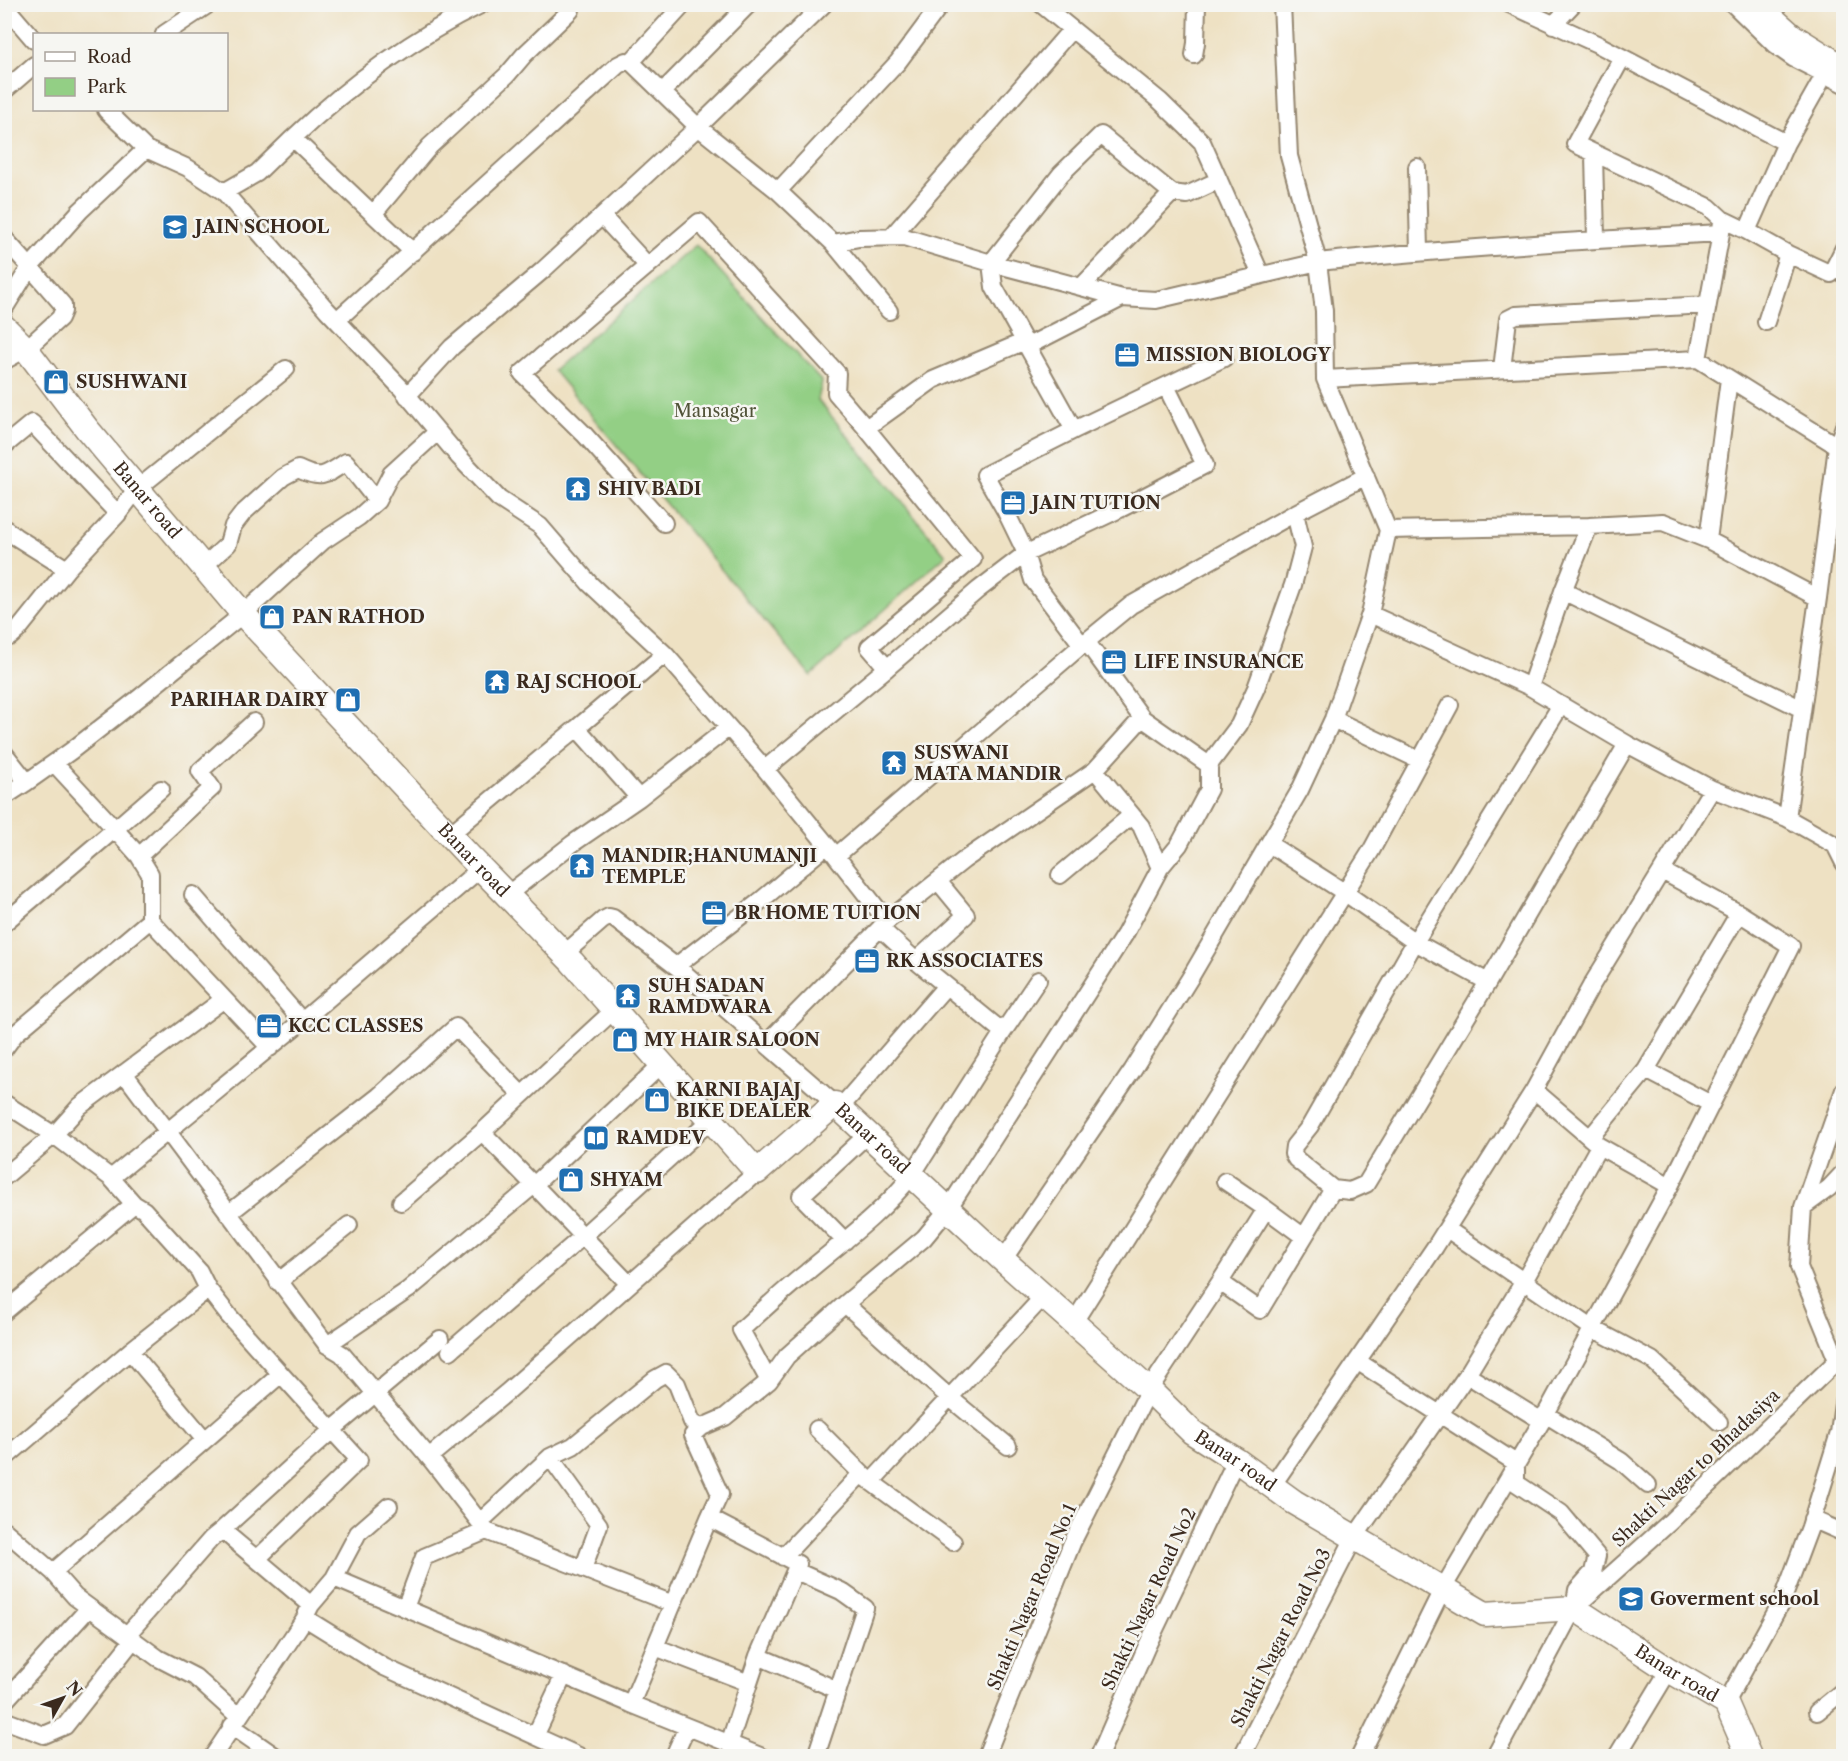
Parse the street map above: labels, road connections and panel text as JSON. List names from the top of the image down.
{
  "streets": {
    "street": [
      "Banar road",
      "Shakti Nagar to Bhadasiya",
      "Shakti Nagar Road No.1",
      "Shakti Nagar Road No2",
      "Shakti Nagar Road No3"
    ]
  },
  "crossings": [
    ["Banar road", "Shakti Nagar to Bhadasiya"],
    ["Banar road", "Shakti Nagar Road No.1"],
    ["Banar road", "Shakti Nagar Road No2"],
    ["Banar road", "Shakti Nagar Road No3"]
  ],
  "parks": ["Mansagar"],
  "places": {
    "school or university": ["JAIN SCHOOL", "Goverment school"],
    "office": [
      "MISSION BIOLOGY",
      "JAIN TUTION",
      "LIFE INSURANCE",
      "BR HOME TUITION",
      "RK ASSOCIATES",
      "KCC CLASSES"
    ],
    "shop": [
      "SUSHWANI",
      "PAN RATHOD",
      "PARIHAR DAIRY",
      "MY HAIR SALOON",
      "KARNI BAJAJ BIKE DEALER",
      "SHYAM"
    ],
    "temple": [
      "SHIV BADI",
      "RAJ SCHOOL",
      "SUSWANI MATA MANDIR",
      "MANDIR;HANUMANJI TEMPLE",
      "SUH SADAN RAMDWARA"
    ],
    "library": ["RAMDEV"]
  },
  "legend": ["Road", "Park"],
  "north": "top right"
}
